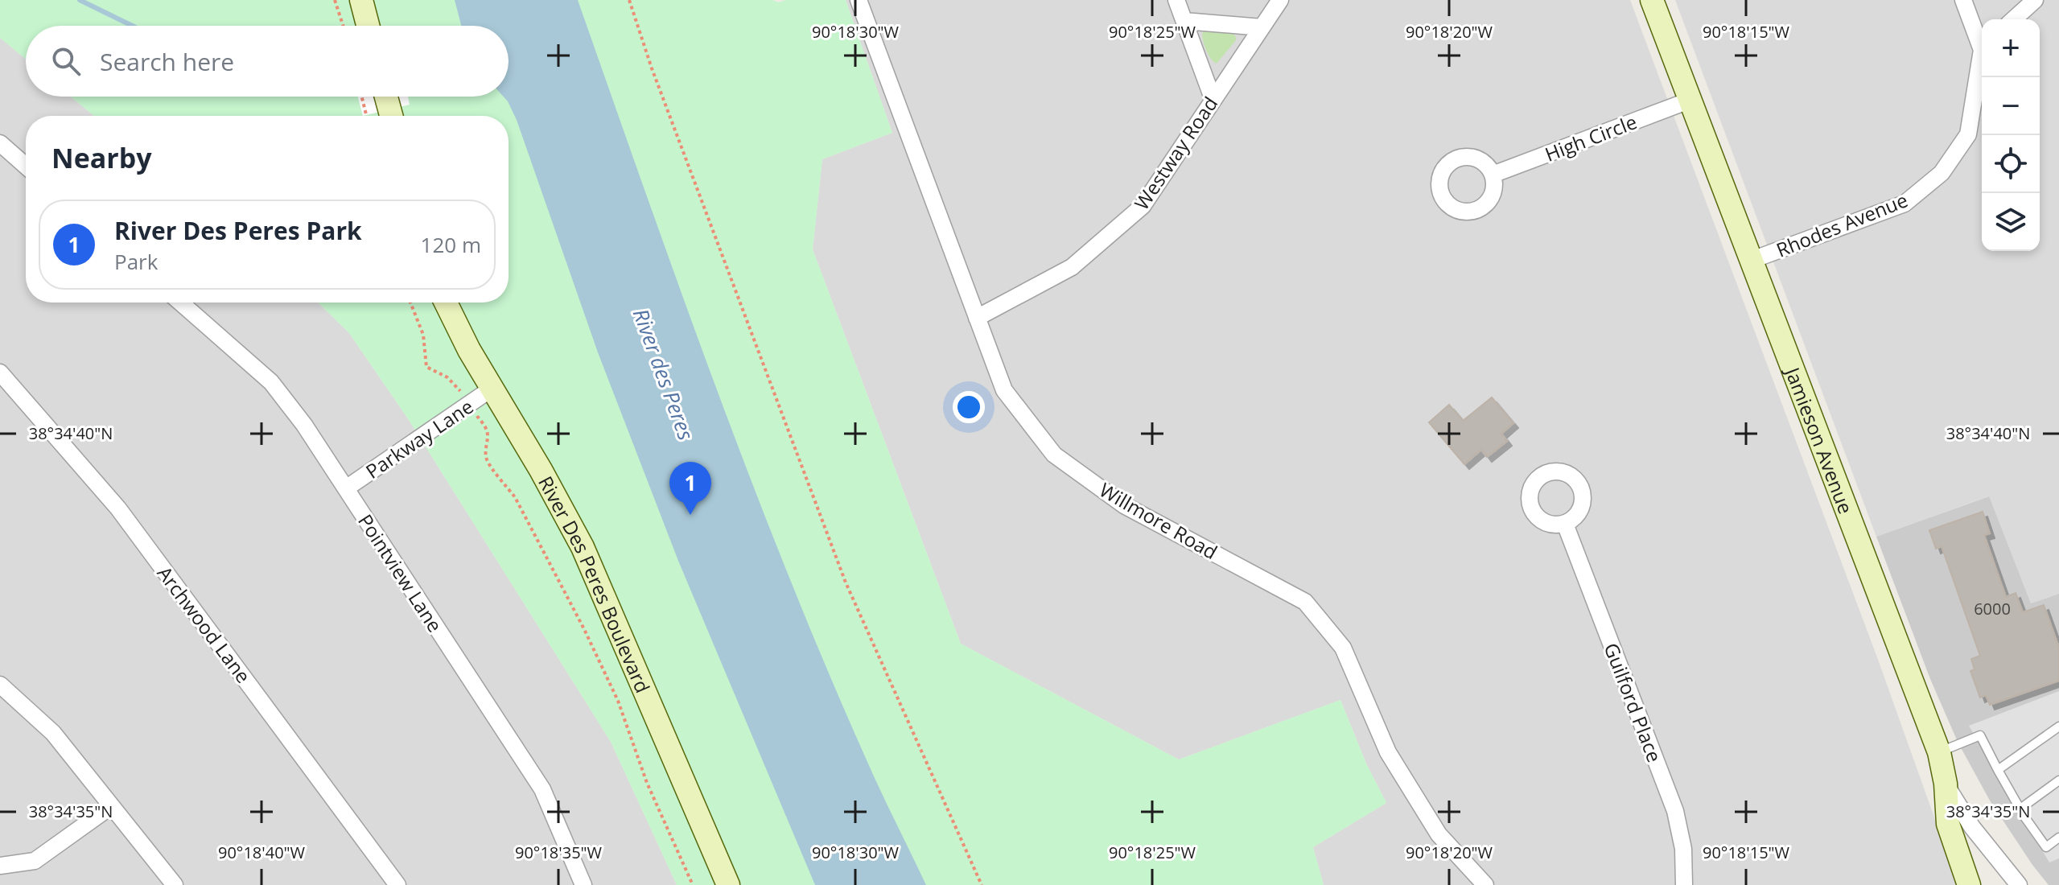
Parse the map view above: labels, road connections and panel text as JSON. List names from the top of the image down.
{
  "streets": {
    "main road": ["Jamieson Avenue", "River Des Peres Boulevard"],
    "street": [
      "High Circle",
      "Westway Road",
      "Rhodes Avenue",
      "Parkway Lane",
      "Willmore Road",
      "Pointview Lane",
      "Archwood Lane",
      "Guilford Place"
    ]
  },
  "crossings": [
    ["High Circle", "Jamieson Avenue"],
    ["Westway Road", "Willmore Road"],
    ["Rhodes Avenue", "Jamieson Avenue"],
    ["Parkway Lane", "Pointview Lane"],
    ["Parkway Lane", "River Des Peres Boulevard"]
  ],
  "water": ["River des Peres"],
  "house_numbers": ["6000"],
  "page": {
    "map_buttons": ["+", "−"],
    "search": "Search here",
    "heading": "Nearby",
    "list": [
      {
        "mark": "1",
        "name": "River Des Peres Park",
        "note": "Park",
        "value": "120 m"
      }
    ],
    "pins": "1"
  },
  "coordinates": [
    "90°18'30\"W",
    "90°18'25\"W",
    "90°18'20\"W",
    "90°18'15\"W",
    "38°34'40\"N",
    "38°34'35\"N",
    "90°18'40\"W",
    "90°18'35\"W"
  ]
}
